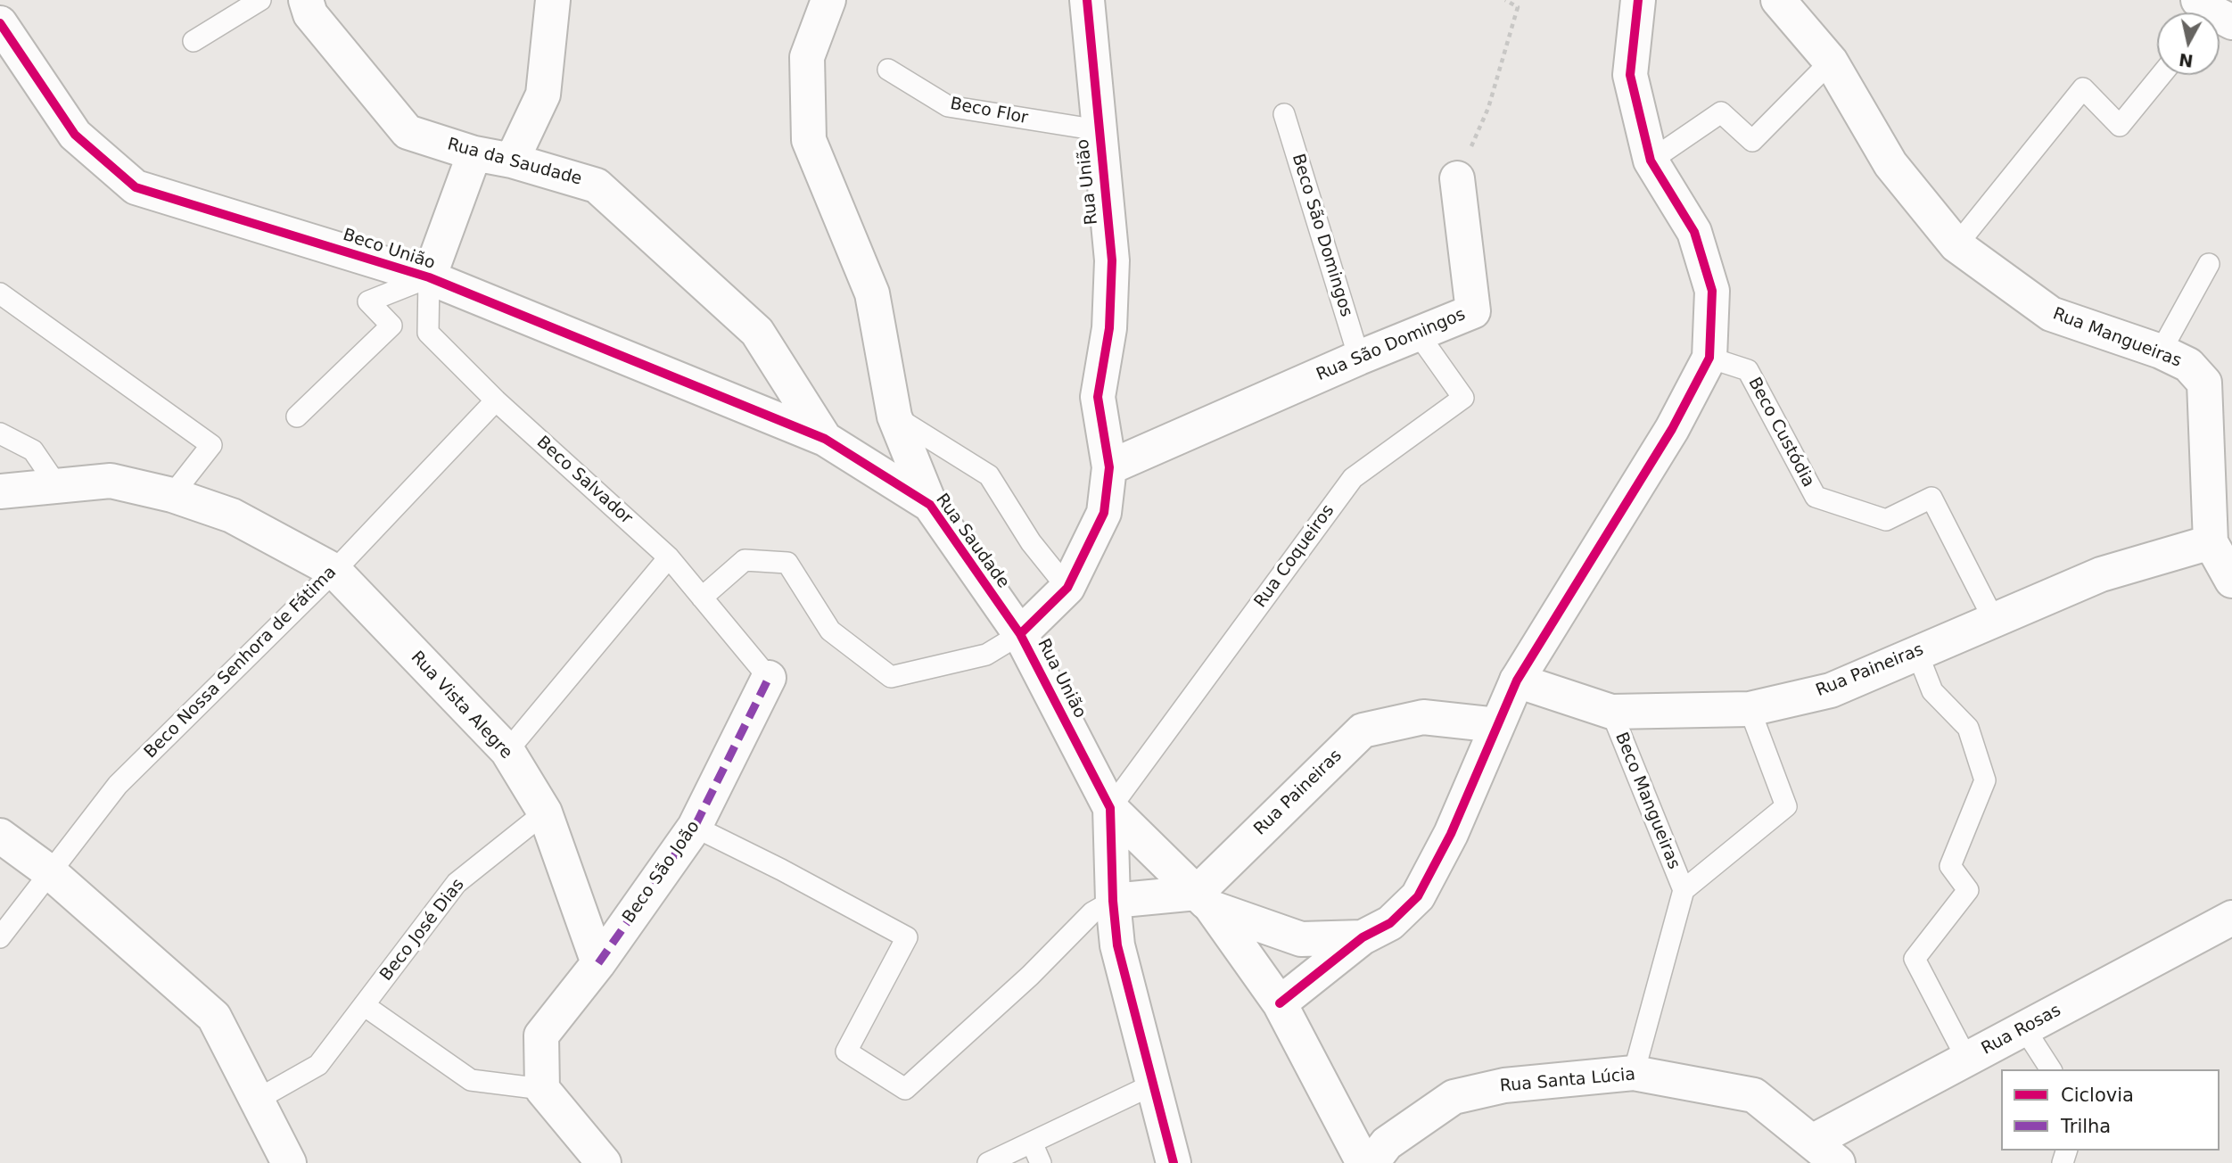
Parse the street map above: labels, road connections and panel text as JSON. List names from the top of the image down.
{
  "streets": {
    "street": [
      "Rua da Saudade",
      "Rua União",
      "Beco União",
      "Rua Mangueiras",
      "Rua São Domingos",
      "Rua Saudade",
      "Rua Paineiras",
      "Rua Vista Alegre",
      "Beco São João",
      "Rua Rosas",
      "Rua Santa Lúcia"
    ],
    "lane": [
      "Beco Flor",
      "Beco São Domingos",
      "Beco Custódia",
      "Beco Salvador",
      "Rua Coqueiros",
      "Beco Nossa Senhora de Fátima",
      "Beco Mangueiras",
      "Beco José Dias"
    ]
  },
  "crossings": [
    ["Beco Flor", "Rua União"],
    ["Rua da Saudade", "Beco União"],
    ["Rua da Saudade", "Rua Saudade"],
    ["Rua União", "Rua São Domingos"],
    ["Rua União", "Rua Saudade"],
    ["Rua União", "Rua Coqueiros"],
    ["Beco São Domingos", "Rua São Domingos"],
    ["Beco União", "Beco Salvador"],
    ["Beco União", "Rua Saudade"],
    ["Rua Mangueiras", "Rua Paineiras"],
    ["Rua São Domingos", "Rua Coqueiros"],
    ["Beco Custódia", "Rua Paineiras"],
    ["Beco Salvador", "Beco Nossa Senhora de Fátima"],
    ["Beco Salvador", "Beco São João"],
    ["Beco Nossa Senhora de Fátima", "Rua Vista Alegre"],
    ["Rua Paineiras", "Beco Mangueiras"],
    ["Rua Vista Alegre", "Beco São João"],
    ["Rua Vista Alegre", "Beco José Dias"],
    ["Beco Mangueiras", "Rua Santa Lúcia"],
    ["Rua Rosas", "Rua Santa Lúcia"]
  ],
  "legend": ["Ciclovia", "Trilha"],
  "north": "bottom"
}
